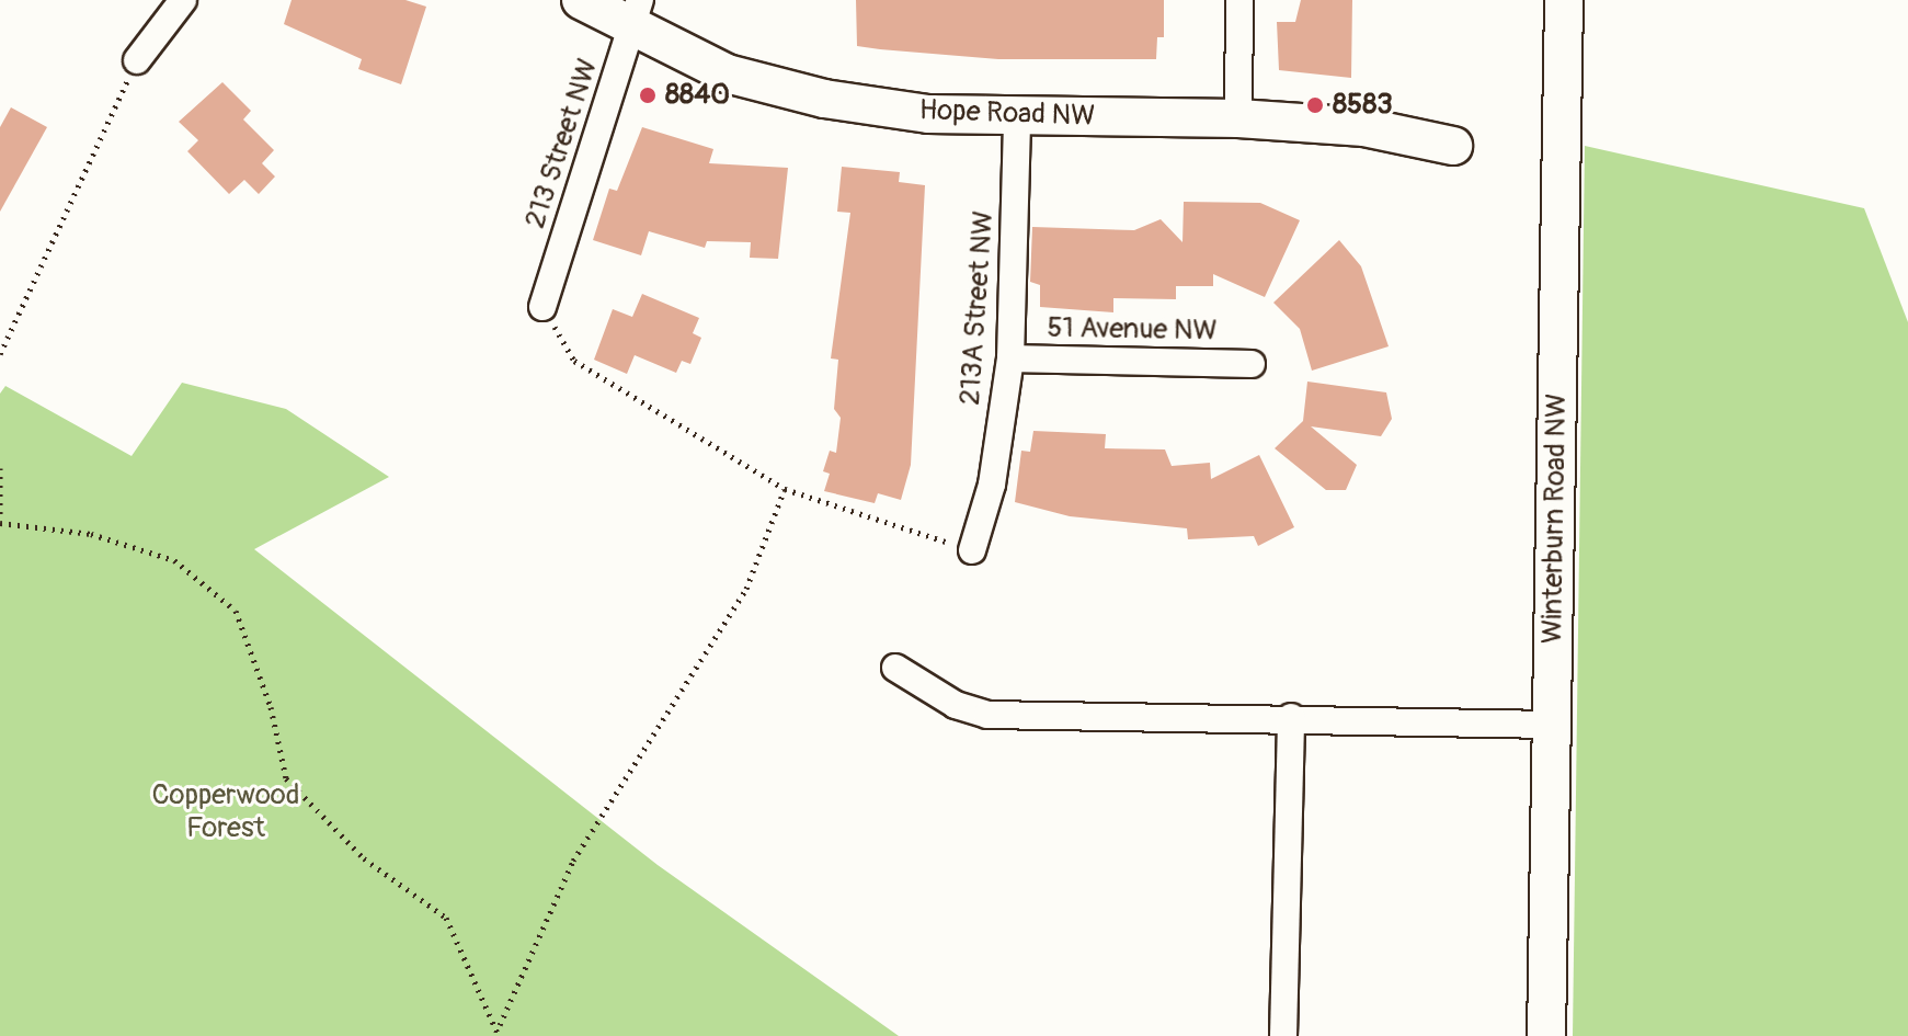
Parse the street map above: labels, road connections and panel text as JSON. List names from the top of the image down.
{
  "streets": {
    "main road": ["Hope Road NW", "Winterburn Road NW"],
    "street": ["213 Street NW", "213A Street NW", "51 Avenue NW"]
  },
  "crossings": [
    ["Hope Road NW", "213 Street NW"],
    ["Hope Road NW", "213A Street NW"],
    ["213A Street NW", "51 Avenue NW"]
  ],
  "parks": ["Copperwood Forest"],
  "places": ["8840", "8583"]
}
